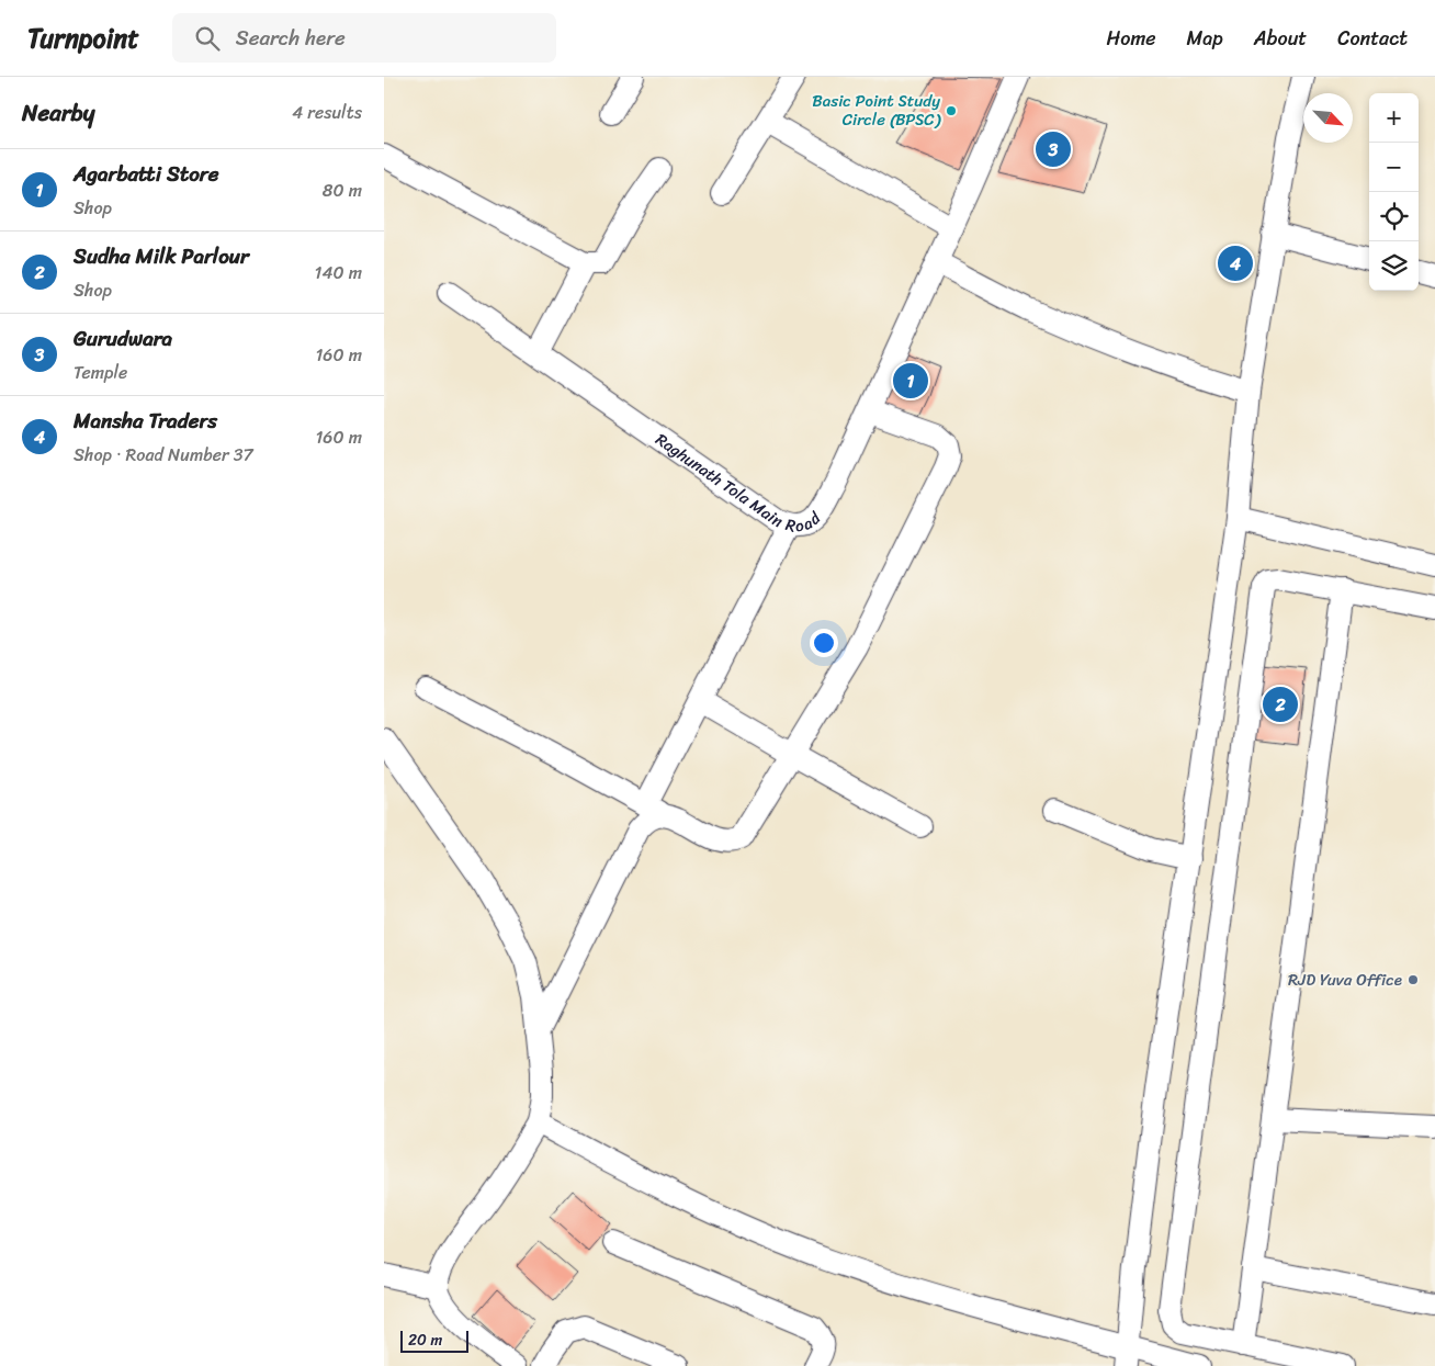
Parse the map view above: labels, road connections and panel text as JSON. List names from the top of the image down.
{
  "streets": {
    "street": ["Raghunath Tola Main Road"]
  },
  "places": ["Basic Point Study Circle (BPSC)", "RJD Yuva Office"],
  "scale_bar": "20 m",
  "north": "bottom right",
  "page": {
    "header": "Turnpoint",
    "search": "Search here",
    "nav": [
      "Home",
      "Map",
      "About",
      "Contact"
    ],
    "heading": ["Nearby", "4 results"],
    "map_buttons": ["+", "−"],
    "pins": [
      "3",
      "4",
      "1",
      "2"
    ],
    "list": [
      {
        "mark": "1",
        "name": "Agarbatti Store",
        "note": "Shop",
        "value": "80 m"
      },
      {
        "mark": "2",
        "name": "Sudha Milk Parlour",
        "note": "Shop",
        "value": "140 m"
      },
      {
        "mark": "3",
        "name": "Gurudwara",
        "note": "Temple",
        "value": "160 m"
      },
      {
        "mark": "4",
        "name": "Mansha Traders",
        "note": "Shop · Road Number 37",
        "value": "160 m"
      }
    ],
    "scale": "20 m"
  }
}
